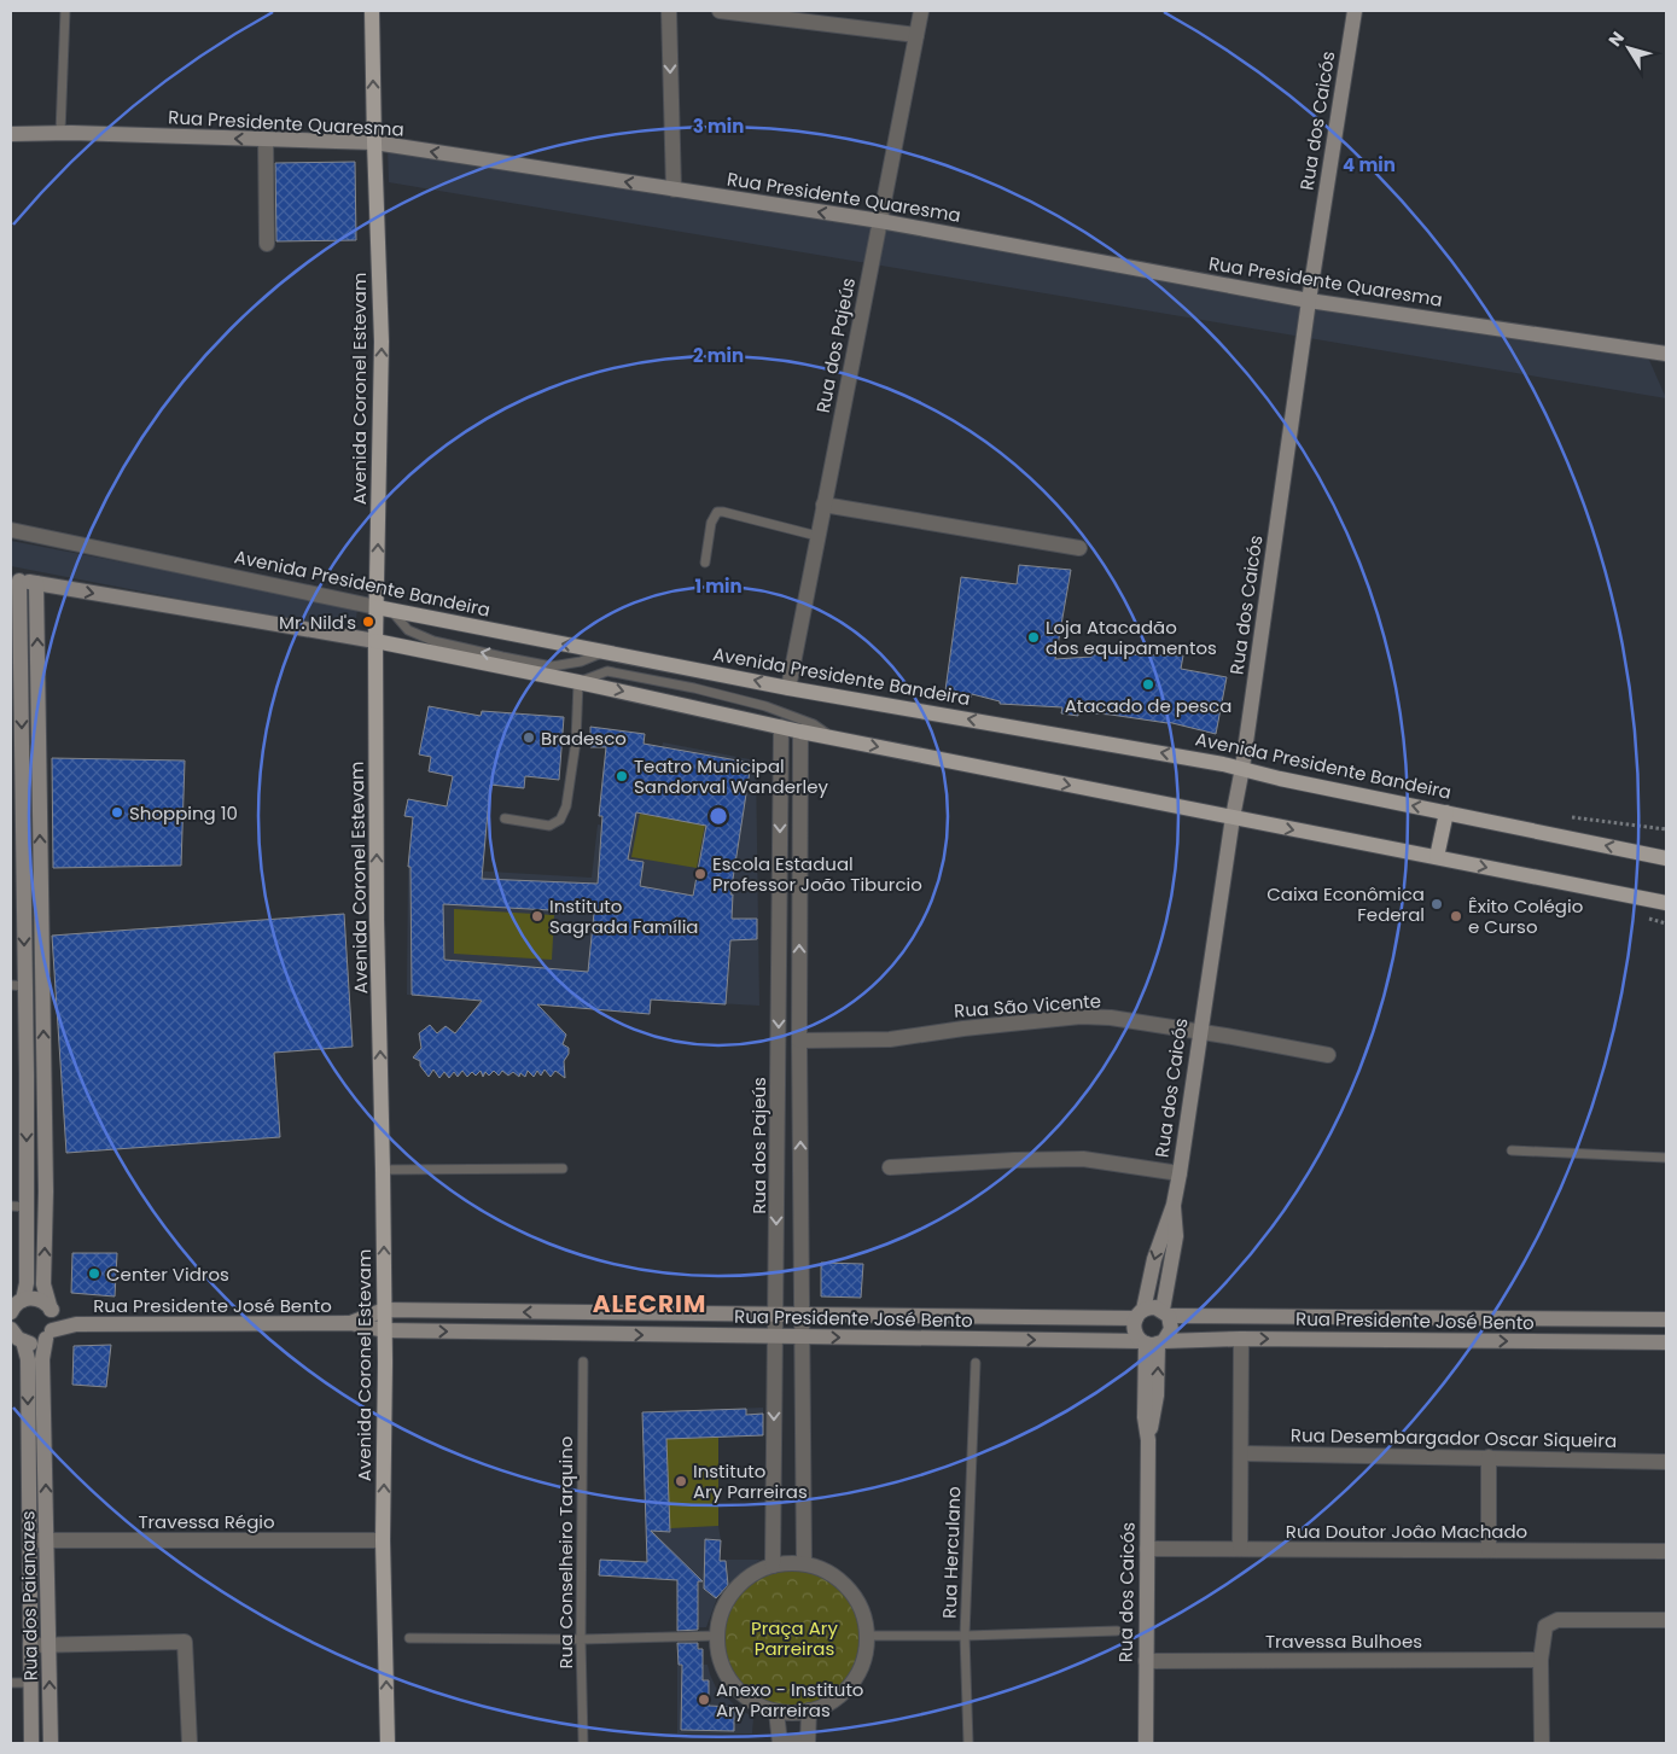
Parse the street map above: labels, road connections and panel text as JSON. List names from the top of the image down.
{
  "streets": {
    "main road": ["Avenida Coronel Estevam", "Avenida Presidente Bandeira"],
    "street": [
      "Rua dos Caicós",
      "Rua Presidente Quaresma",
      "Rua dos Pajeús",
      "Rua São Vicente",
      "Rua Presidente José Bento",
      "Rua Desembargador Oscar Siqueira",
      "Travessa Régio",
      "Rua Doutor Joâo Machado",
      "Rua dos Paianazes",
      "Travessa Bulhoes"
    ],
    "lane": ["Rua Conselheiro Tarquino", "Rua Herculano"]
  },
  "crossings": [
    ["Rua dos Caicós", "Rua Presidente Quaresma"],
    ["Rua dos Caicós", "Avenida Presidente Bandeira"],
    ["Rua dos Caicós", "Rua São Vicente"],
    ["Rua dos Caicós", "Rua Presidente José Bento"],
    ["Rua dos Caicós", "Rua Doutor Joâo Machado"],
    ["Rua dos Caicós", "Travessa Bulhoes"],
    ["Rua Presidente Quaresma", "Rua dos Pajeús"],
    ["Rua Presidente Quaresma", "Avenida Coronel Estevam"],
    ["Rua dos Pajeús", "Avenida Presidente Bandeira"],
    ["Rua dos Pajeús", "Rua Presidente José Bento"],
    ["Avenida Coronel Estevam", "Avenida Presidente Bandeira"],
    ["Avenida Coronel Estevam", "Rua Presidente José Bento"],
    ["Avenida Coronel Estevam", "Travessa Régio"],
    ["Rua Presidente José Bento", "Rua dos Paianazes"],
    ["Travessa Régio", "Rua dos Paianazes"]
  ],
  "one_way": ["Rua Presidente Quaresma", "Avenida Coronel Estevam", "Avenida Presidente Bandeira"],
  "districts": ["ALECRIM"],
  "parks": ["Praça Ary Parreiras"],
  "places": [
    "Mr. Nild's",
    "Loja Atacadão dos equipamentos",
    "Atacado de pesca",
    "Bradesco",
    "Teatro Municipal Sandorval Wanderley",
    "Shopping 10",
    "Escola Estadual Professor João Tiburcio",
    "Caixa Econômica Federal",
    "Instituto Sagrada Família",
    "Êxito Colégio e Curso",
    "Center Vidros",
    "Instituto Ary Parreiras",
    "Anexo - Instituto Ary Parreiras"
  ],
  "north": "top left",
  "rings": [
    "3 min",
    "4 min",
    "2 min",
    "1 min"
  ]
}
